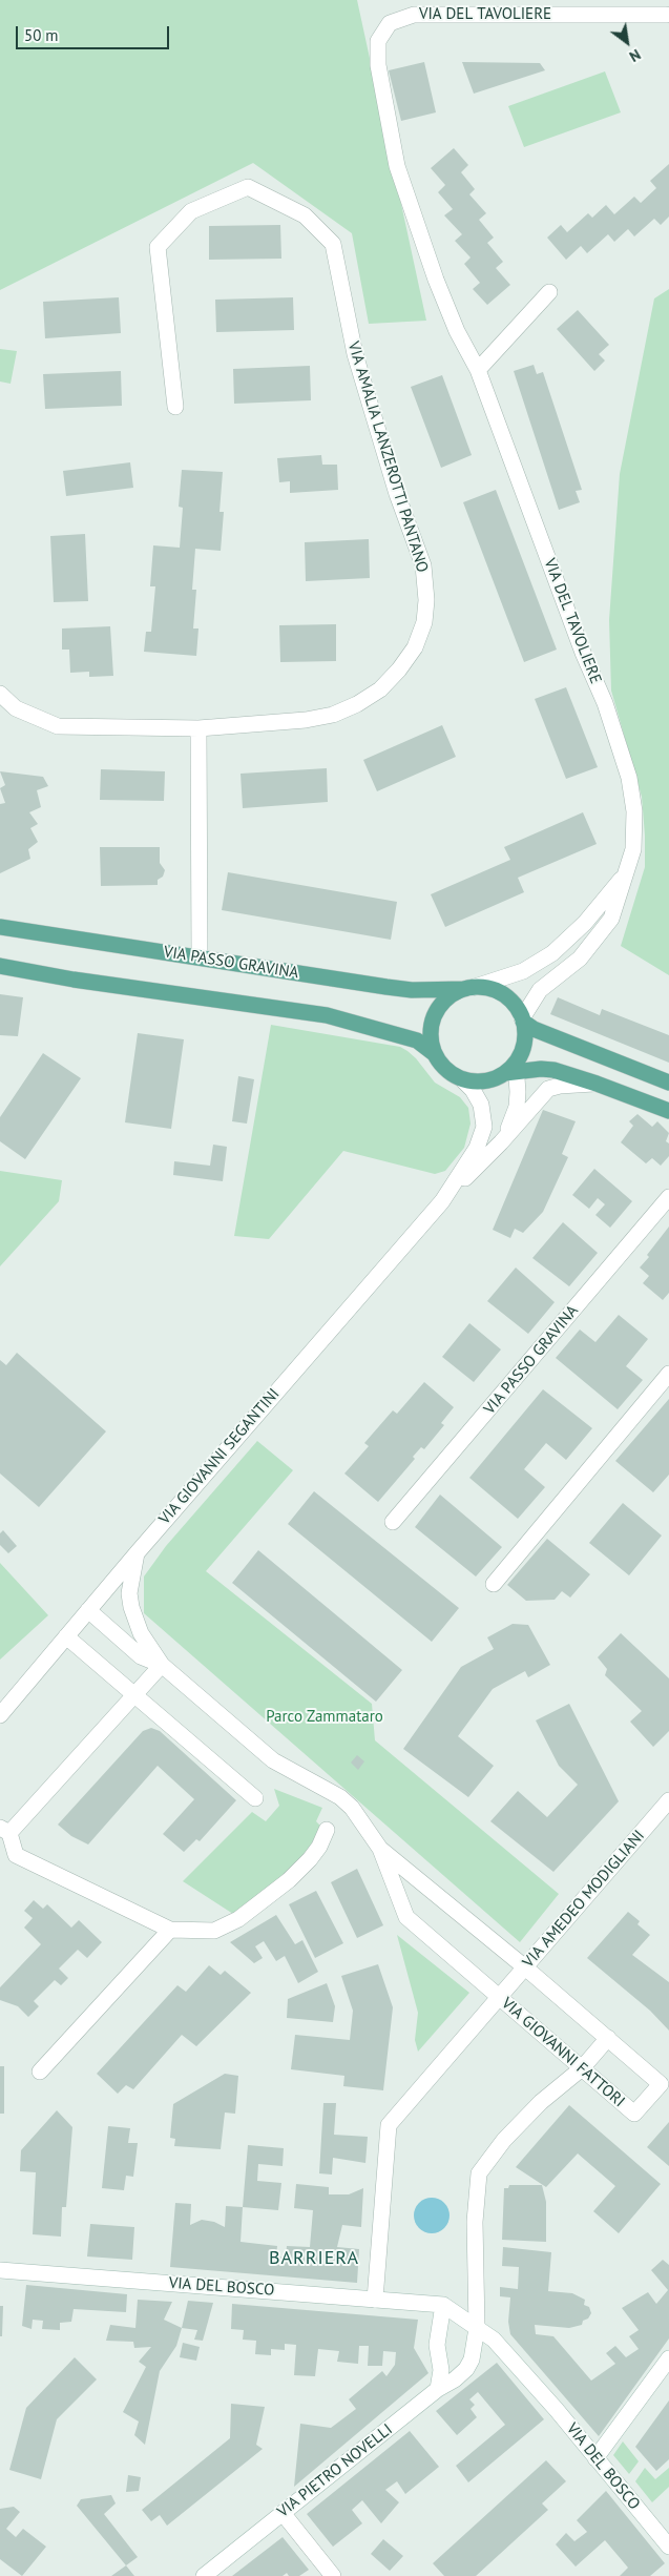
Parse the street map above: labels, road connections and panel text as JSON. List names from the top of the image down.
{
  "streets": {
    "main road": ["VIA PASSO GRAVINA"],
    "street": [
      "VIA DEL TAVOLIERE",
      "VIA AMALIA LANZEROTTI PANTANO",
      "VIA GIOVANNI SEGANTINI",
      "VIA AMEDEO MODIGLIANI",
      "VIA GIOVANNI FATTORI",
      "VIA DEL BOSCO",
      "VIA PIETRO NOVELLI"
    ]
  },
  "crossings": [
    ["VIA PASSO GRAVINA", "VIA GIOVANNI SEGANTINI"],
    ["VIA GIOVANNI SEGANTINI", "VIA GIOVANNI FATTORI"],
    ["VIA AMEDEO MODIGLIANI", "VIA GIOVANNI FATTORI"],
    ["VIA AMEDEO MODIGLIANI", "VIA DEL BOSCO"],
    ["VIA DEL BOSCO", "VIA PIETRO NOVELLI"]
  ],
  "districts": ["BARRIERA"],
  "parks": ["Parco Zammataro"],
  "scale_bar": "50 m",
  "north": "bottom right"
}
